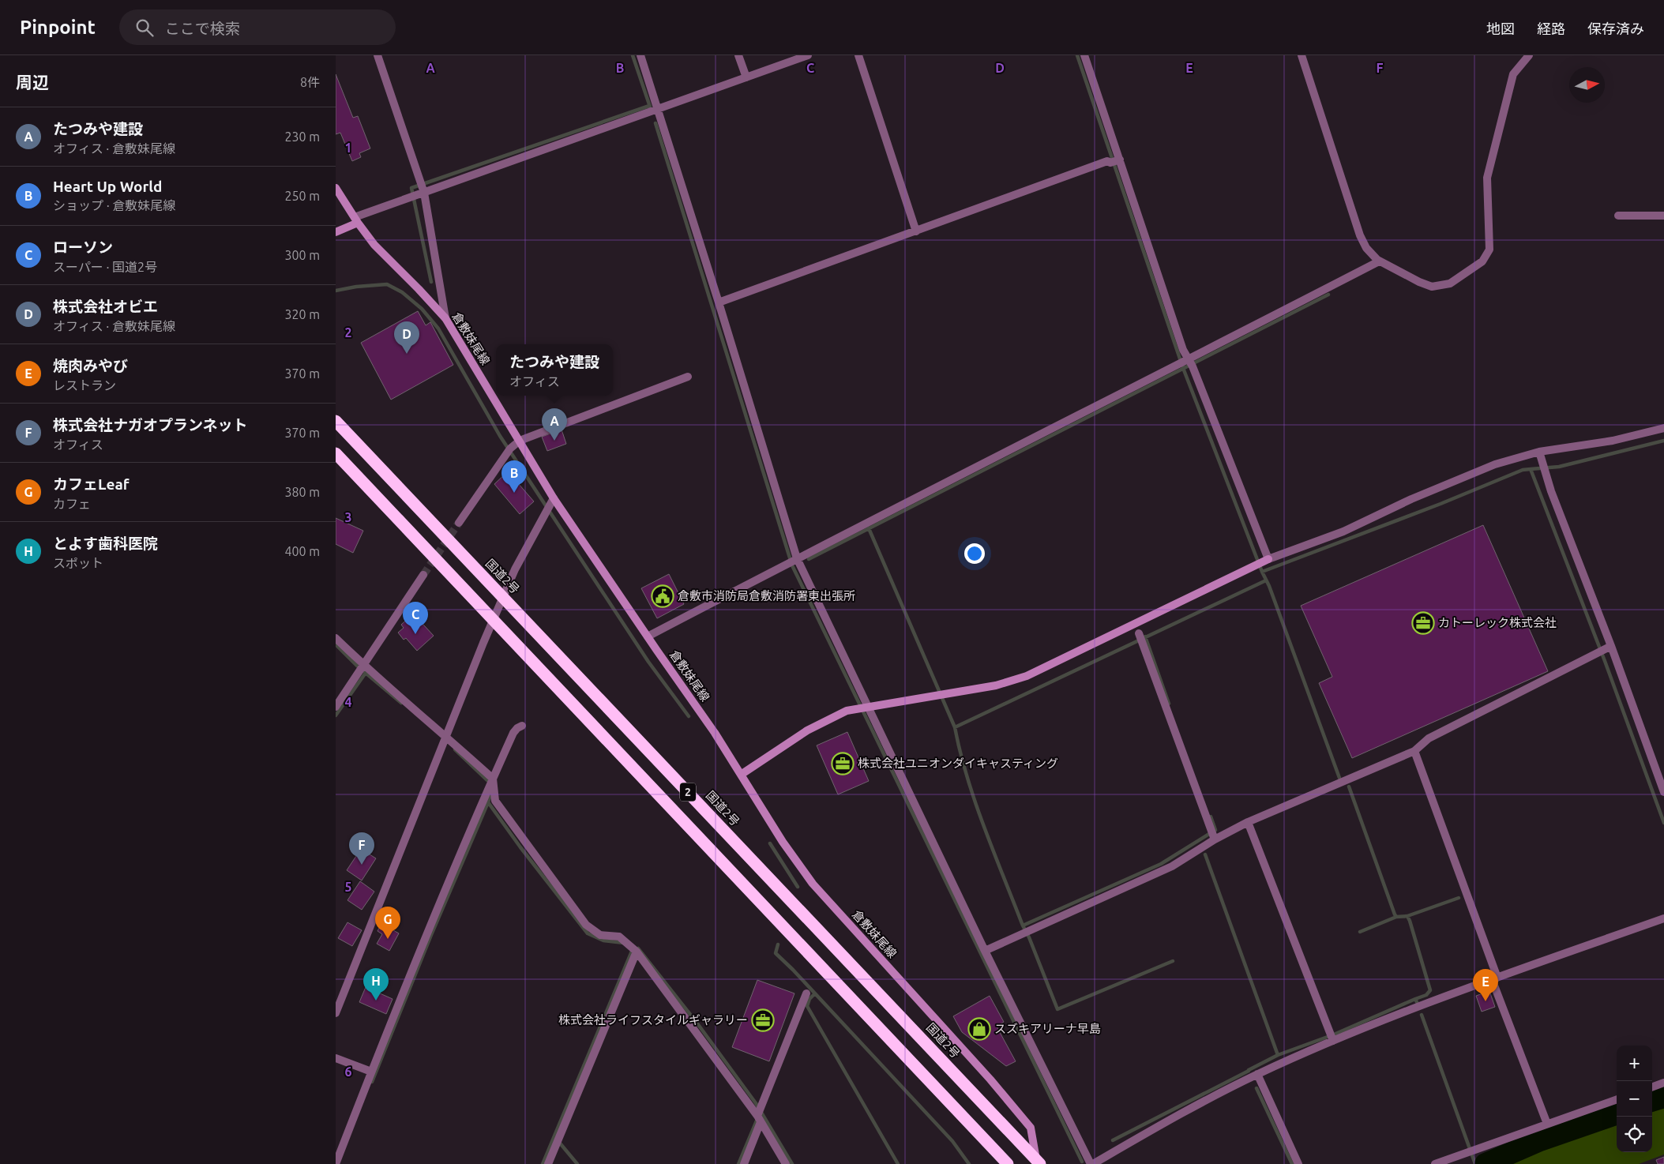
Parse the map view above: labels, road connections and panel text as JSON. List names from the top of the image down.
{
  "streets": {
    "highway": ["国道2号", "2"],
    "main road": ["倉敷妹尾線"]
  },
  "crossings": [
    ["倉敷妹尾線", "国道2号"]
  ],
  "places": {
    "public building": ["倉敷市消防局倉敷消防署東出張所"],
    "office": ["カトーレック株式会社", "株式会社ユニオンダイキャスティング", "株式会社ライフスタイルギャラリー"],
    "shop": ["スズキアリーナ早島"]
  },
  "north": "right",
  "page": {
    "header": "Pinpoint",
    "search": "ここで検索",
    "nav": ["地図", "経路", "保存済み"],
    "heading": ["周辺", "8件"],
    "list": [
      {
        "mark": "A",
        "name": "たつみや建設",
        "note": "オフィス · 倉敷妹尾線",
        "value": "230 m"
      },
      {
        "mark": "B",
        "name": "Heart Up World",
        "note": "ショップ · 倉敷妹尾線",
        "value": "250 m"
      },
      {
        "mark": "C",
        "name": "ローソン",
        "note": "スーパー · 国道2号",
        "value": "300 m"
      },
      {
        "mark": "D",
        "name": "株式会社オビエ",
        "note": "オフィス · 倉敷妹尾線",
        "value": "320 m"
      },
      {
        "mark": "E",
        "name": "焼肉みやび",
        "note": "レストラン",
        "value": "370 m"
      },
      {
        "mark": "F",
        "name": "株式会社ナガオプランネット",
        "note": "オフィス",
        "value": "370 m"
      },
      {
        "mark": "G",
        "name": "カフェLeaf",
        "note": "カフェ",
        "value": "380 m"
      },
      {
        "mark": "H",
        "name": "とよす歯科医院",
        "note": "スポット",
        "value": "400 m"
      }
    ],
    "pins": [
      "D",
      "A",
      "B",
      "C",
      "F",
      "G",
      "H",
      "E"
    ],
    "popup": ["たつみや建設", "オフィス"],
    "map_buttons": ["+", "−"]
  },
  "grid": {
    "columns": [
      "A",
      "B",
      "C",
      "D",
      "E",
      "F"
    ],
    "rows": [
      "1",
      "2",
      "3",
      "4",
      "5",
      "6"
    ]
  }
}
